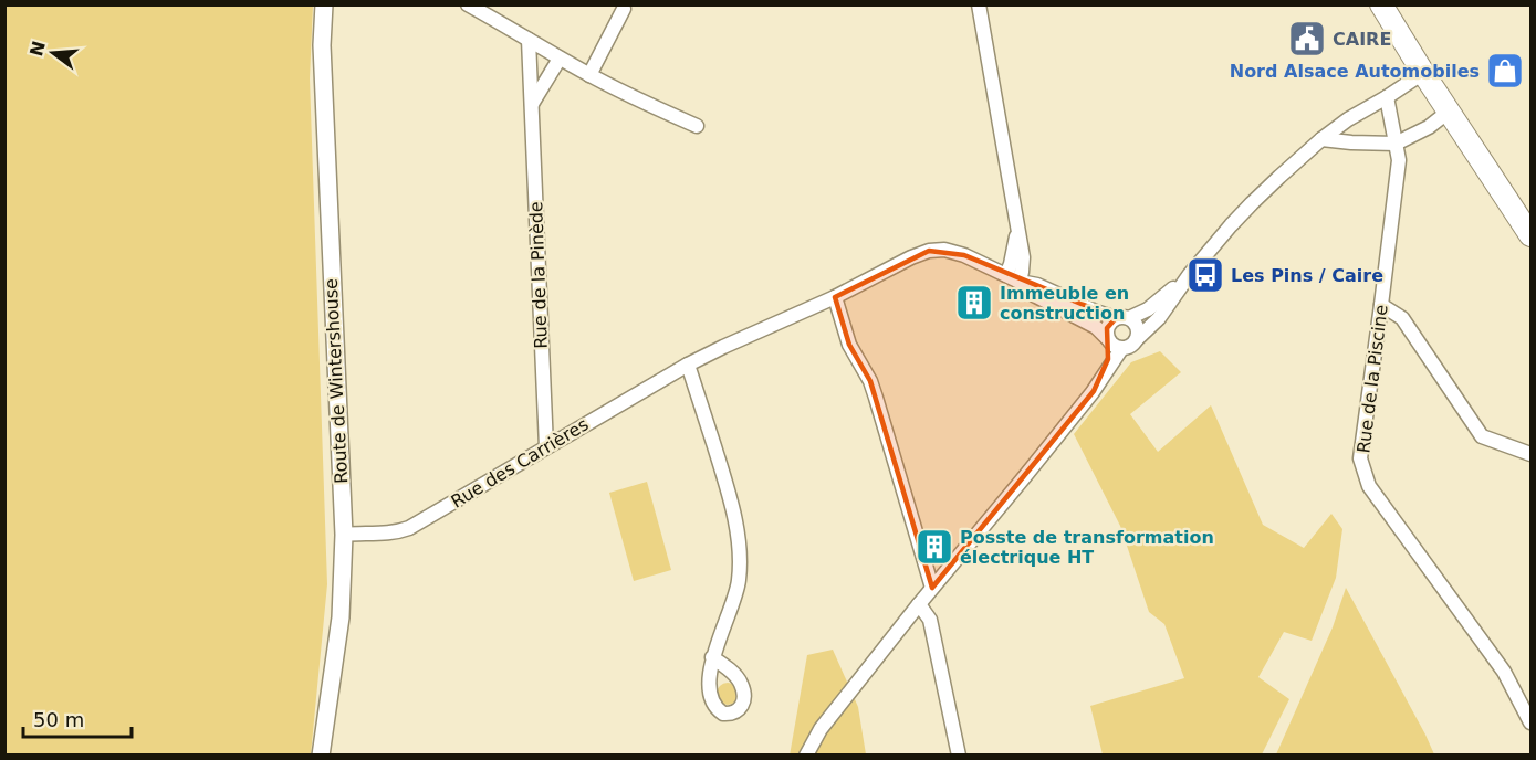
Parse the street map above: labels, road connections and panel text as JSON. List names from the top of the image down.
{
  "streets": {
    "street": [
      "Rue de la Pinède",
      "Rue de la Piscine",
      "Route de Wintershouse",
      "Rue des Carrières"
    ]
  },
  "crossings": [
    ["Rue de la Pinède", "Rue des Carrières"],
    ["Route de Wintershouse", "Rue des Carrières"]
  ],
  "places": {
    "public building": ["CAIRE"],
    "shop": ["Nord Alsace Automobiles"],
    "bus stop": ["Les Pins / Caire"],
    "building": ["Immeuble en construction", "Posste de transformation électrique HT"]
  },
  "scale_bar": "50 m",
  "north": "left"
}
